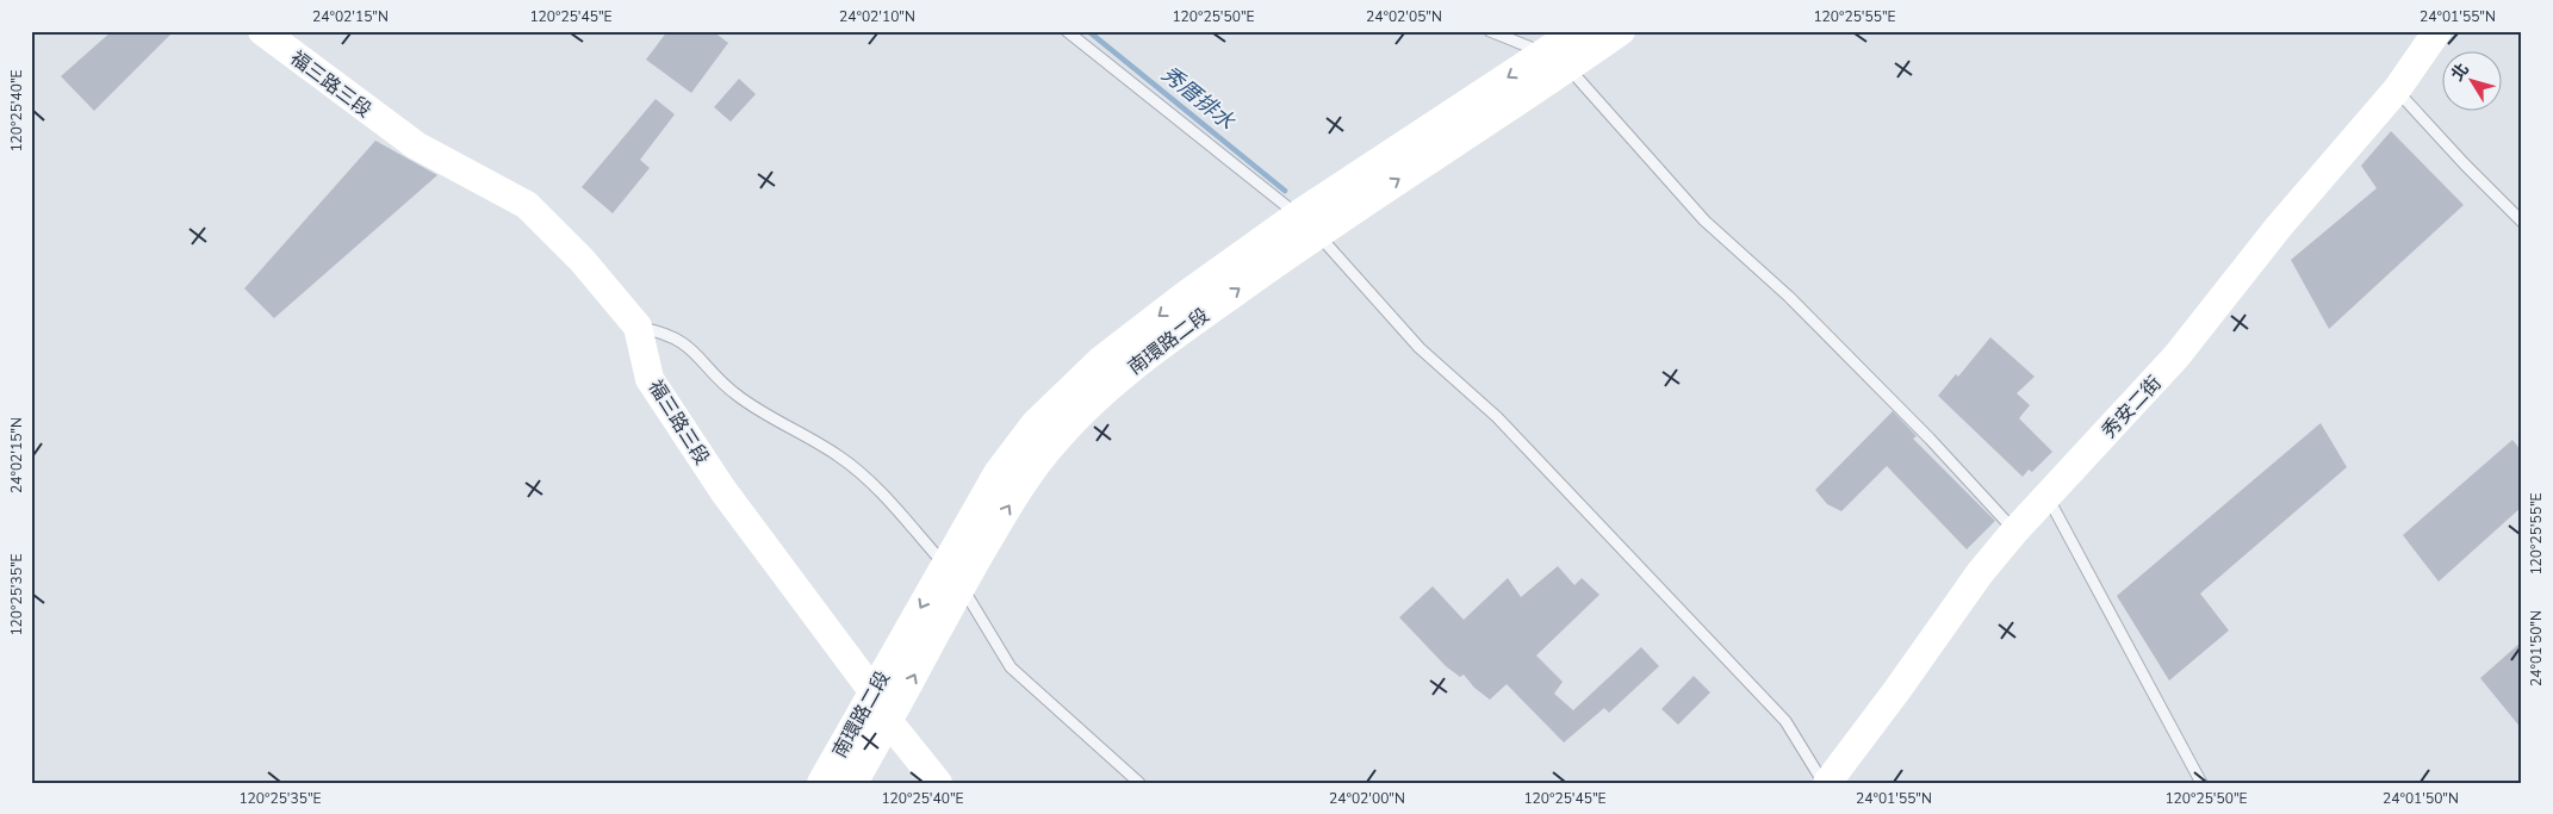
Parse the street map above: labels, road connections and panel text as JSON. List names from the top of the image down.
{
  "streets": {
    "street": ["福三路三段", "南環路二段", "秀安二街"]
  },
  "crossings": [
    ["福三路三段", "南環路二段"]
  ],
  "water": ["秀厝排水"],
  "north": "top left",
  "coordinates": [
    "24°02'15\"N",
    "120°25'45\"E",
    "24°02'10\"N",
    "120°25'50\"E",
    "24°02'05\"N",
    "120°25'55\"E",
    "24°01'55\"N",
    "120°25'40\"E",
    "120°25'35\"E",
    "24°01'50\"N",
    "24°02'00\"N"
  ]
}
